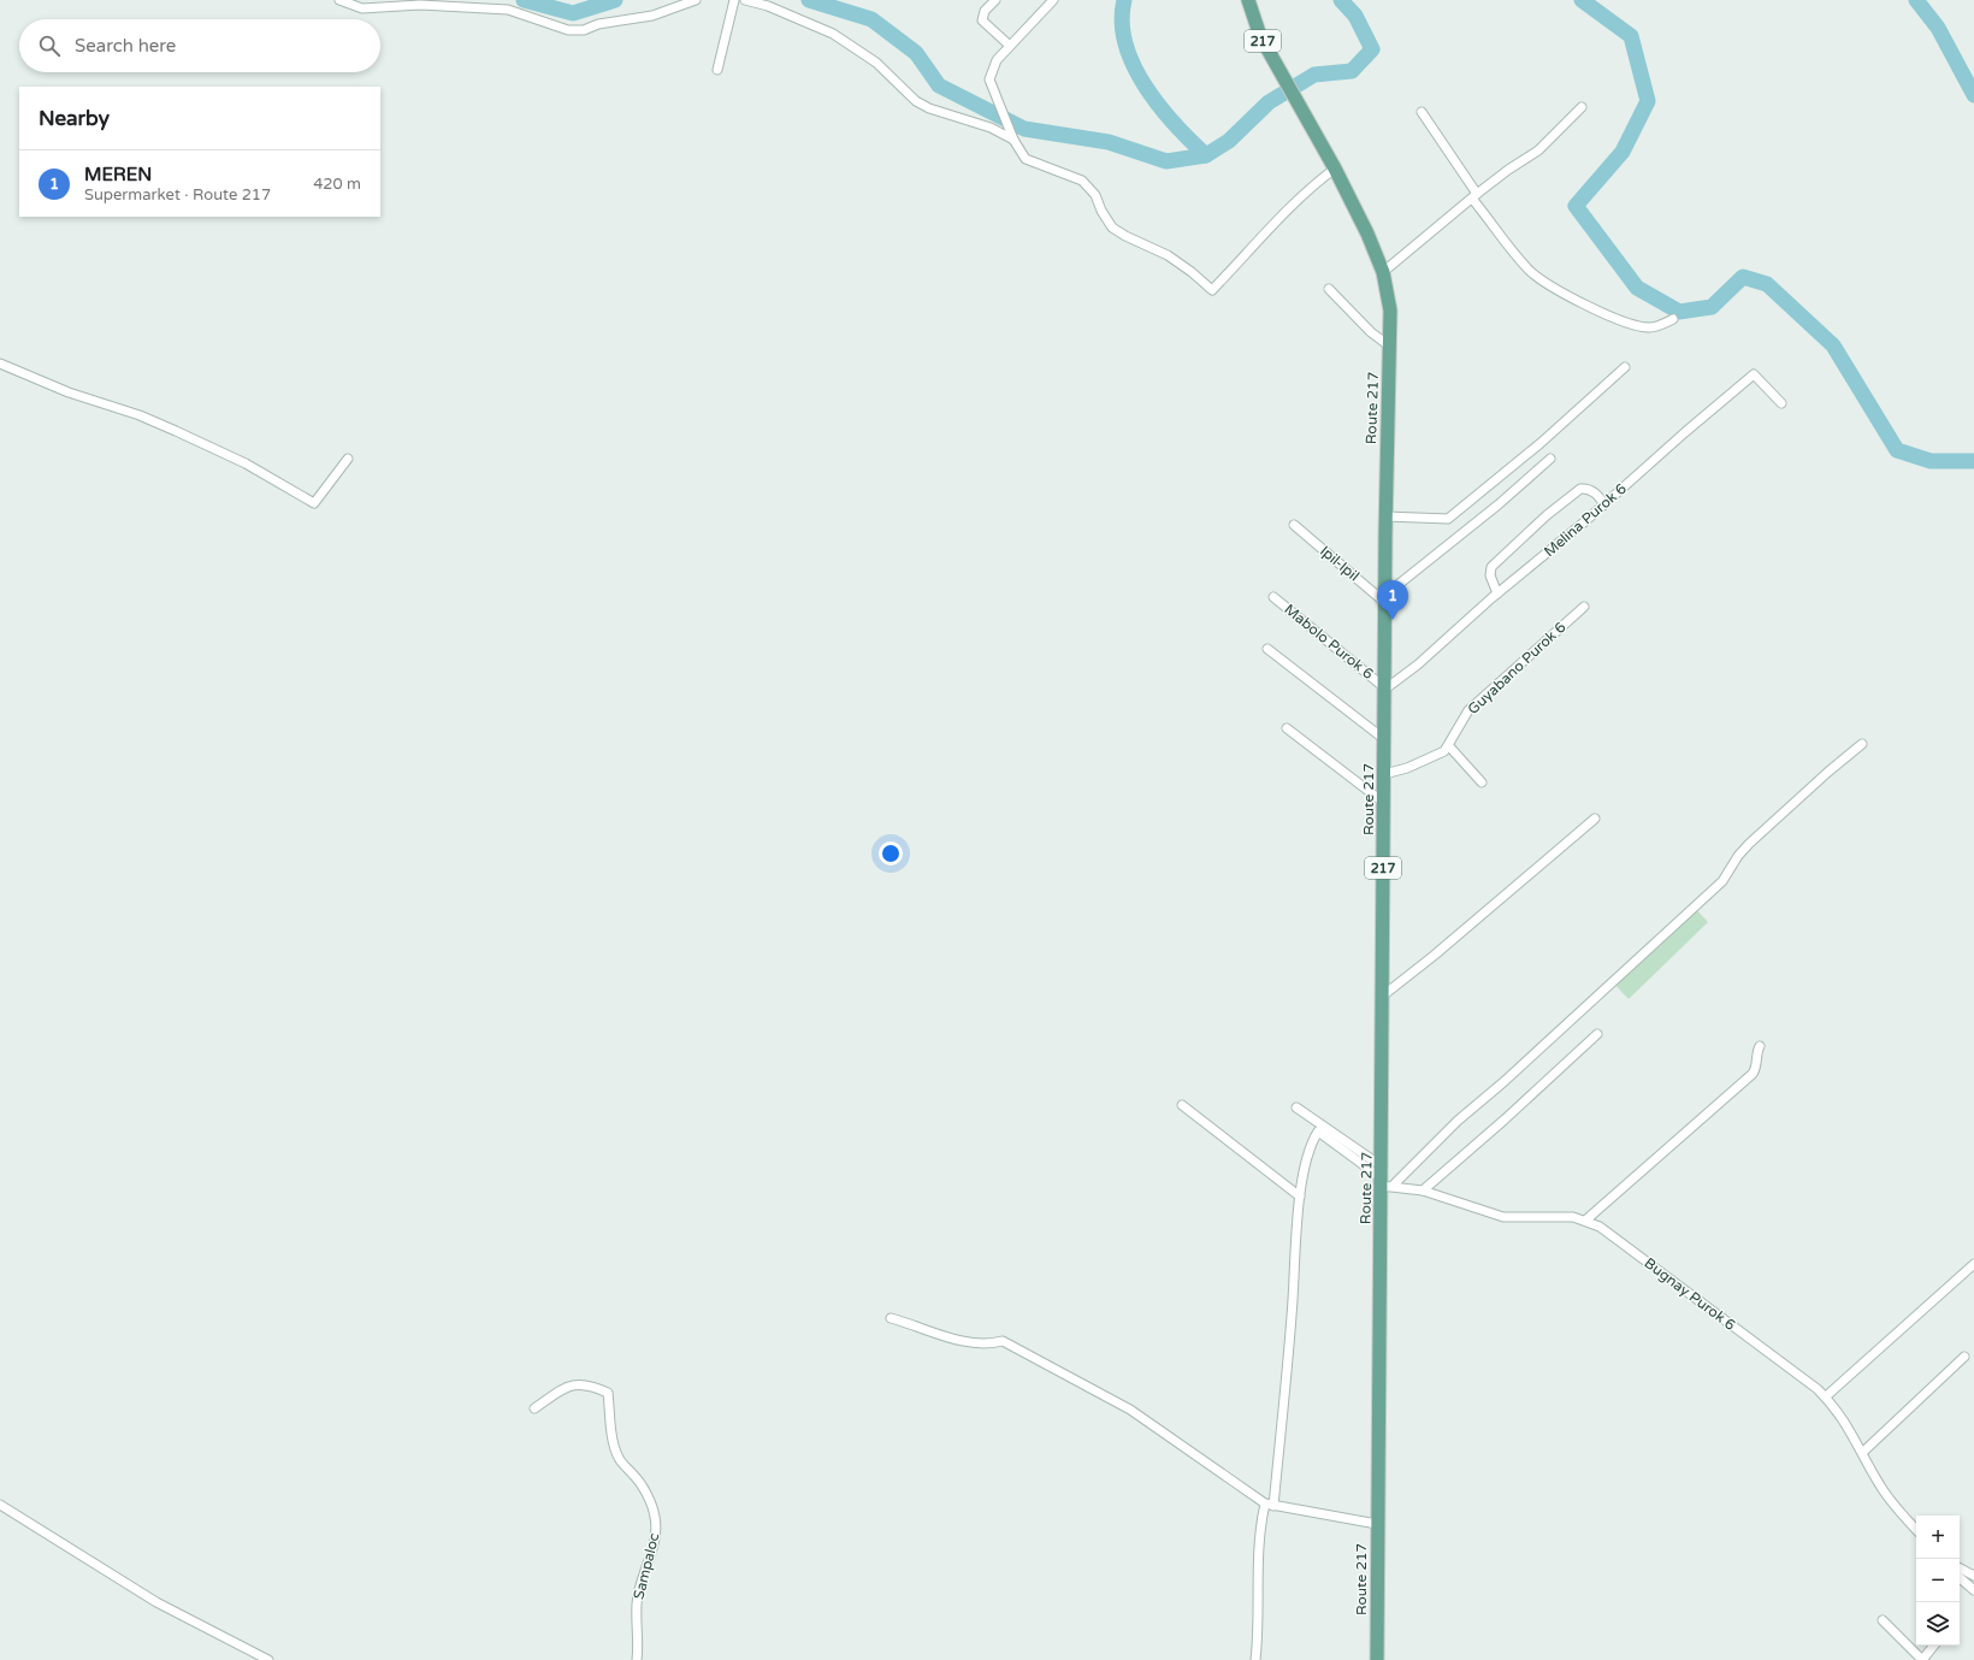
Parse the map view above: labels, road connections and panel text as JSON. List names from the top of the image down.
{
  "streets": {
    "main road": ["217", "Route 217"],
    "street": [
      "Melina Purok 6",
      "Ipil-Ipil",
      "Mabolo Purok 6",
      "Guyabano Purok 6",
      "Bugnay Purok 6",
      "Sampaloc"
    ]
  },
  "crossings": [
    ["Route 217", "Melina Purok 6"],
    ["Route 217", "Ipil-Ipil"],
    ["Route 217", "Mabolo Purok 6"],
    ["Route 217", "Guyabano Purok 6"],
    ["Route 217", "Bugnay Purok 6"],
    ["Melina Purok 6", "Mabolo Purok 6"]
  ],
  "page": {
    "search": "Search here",
    "heading": "Nearby",
    "list": [
      {
        "mark": "1",
        "name": "MEREN",
        "note": "Supermarket · Route 217",
        "value": "420 m"
      }
    ],
    "pins": "1",
    "map_buttons": ["+", "−"]
  }
}
